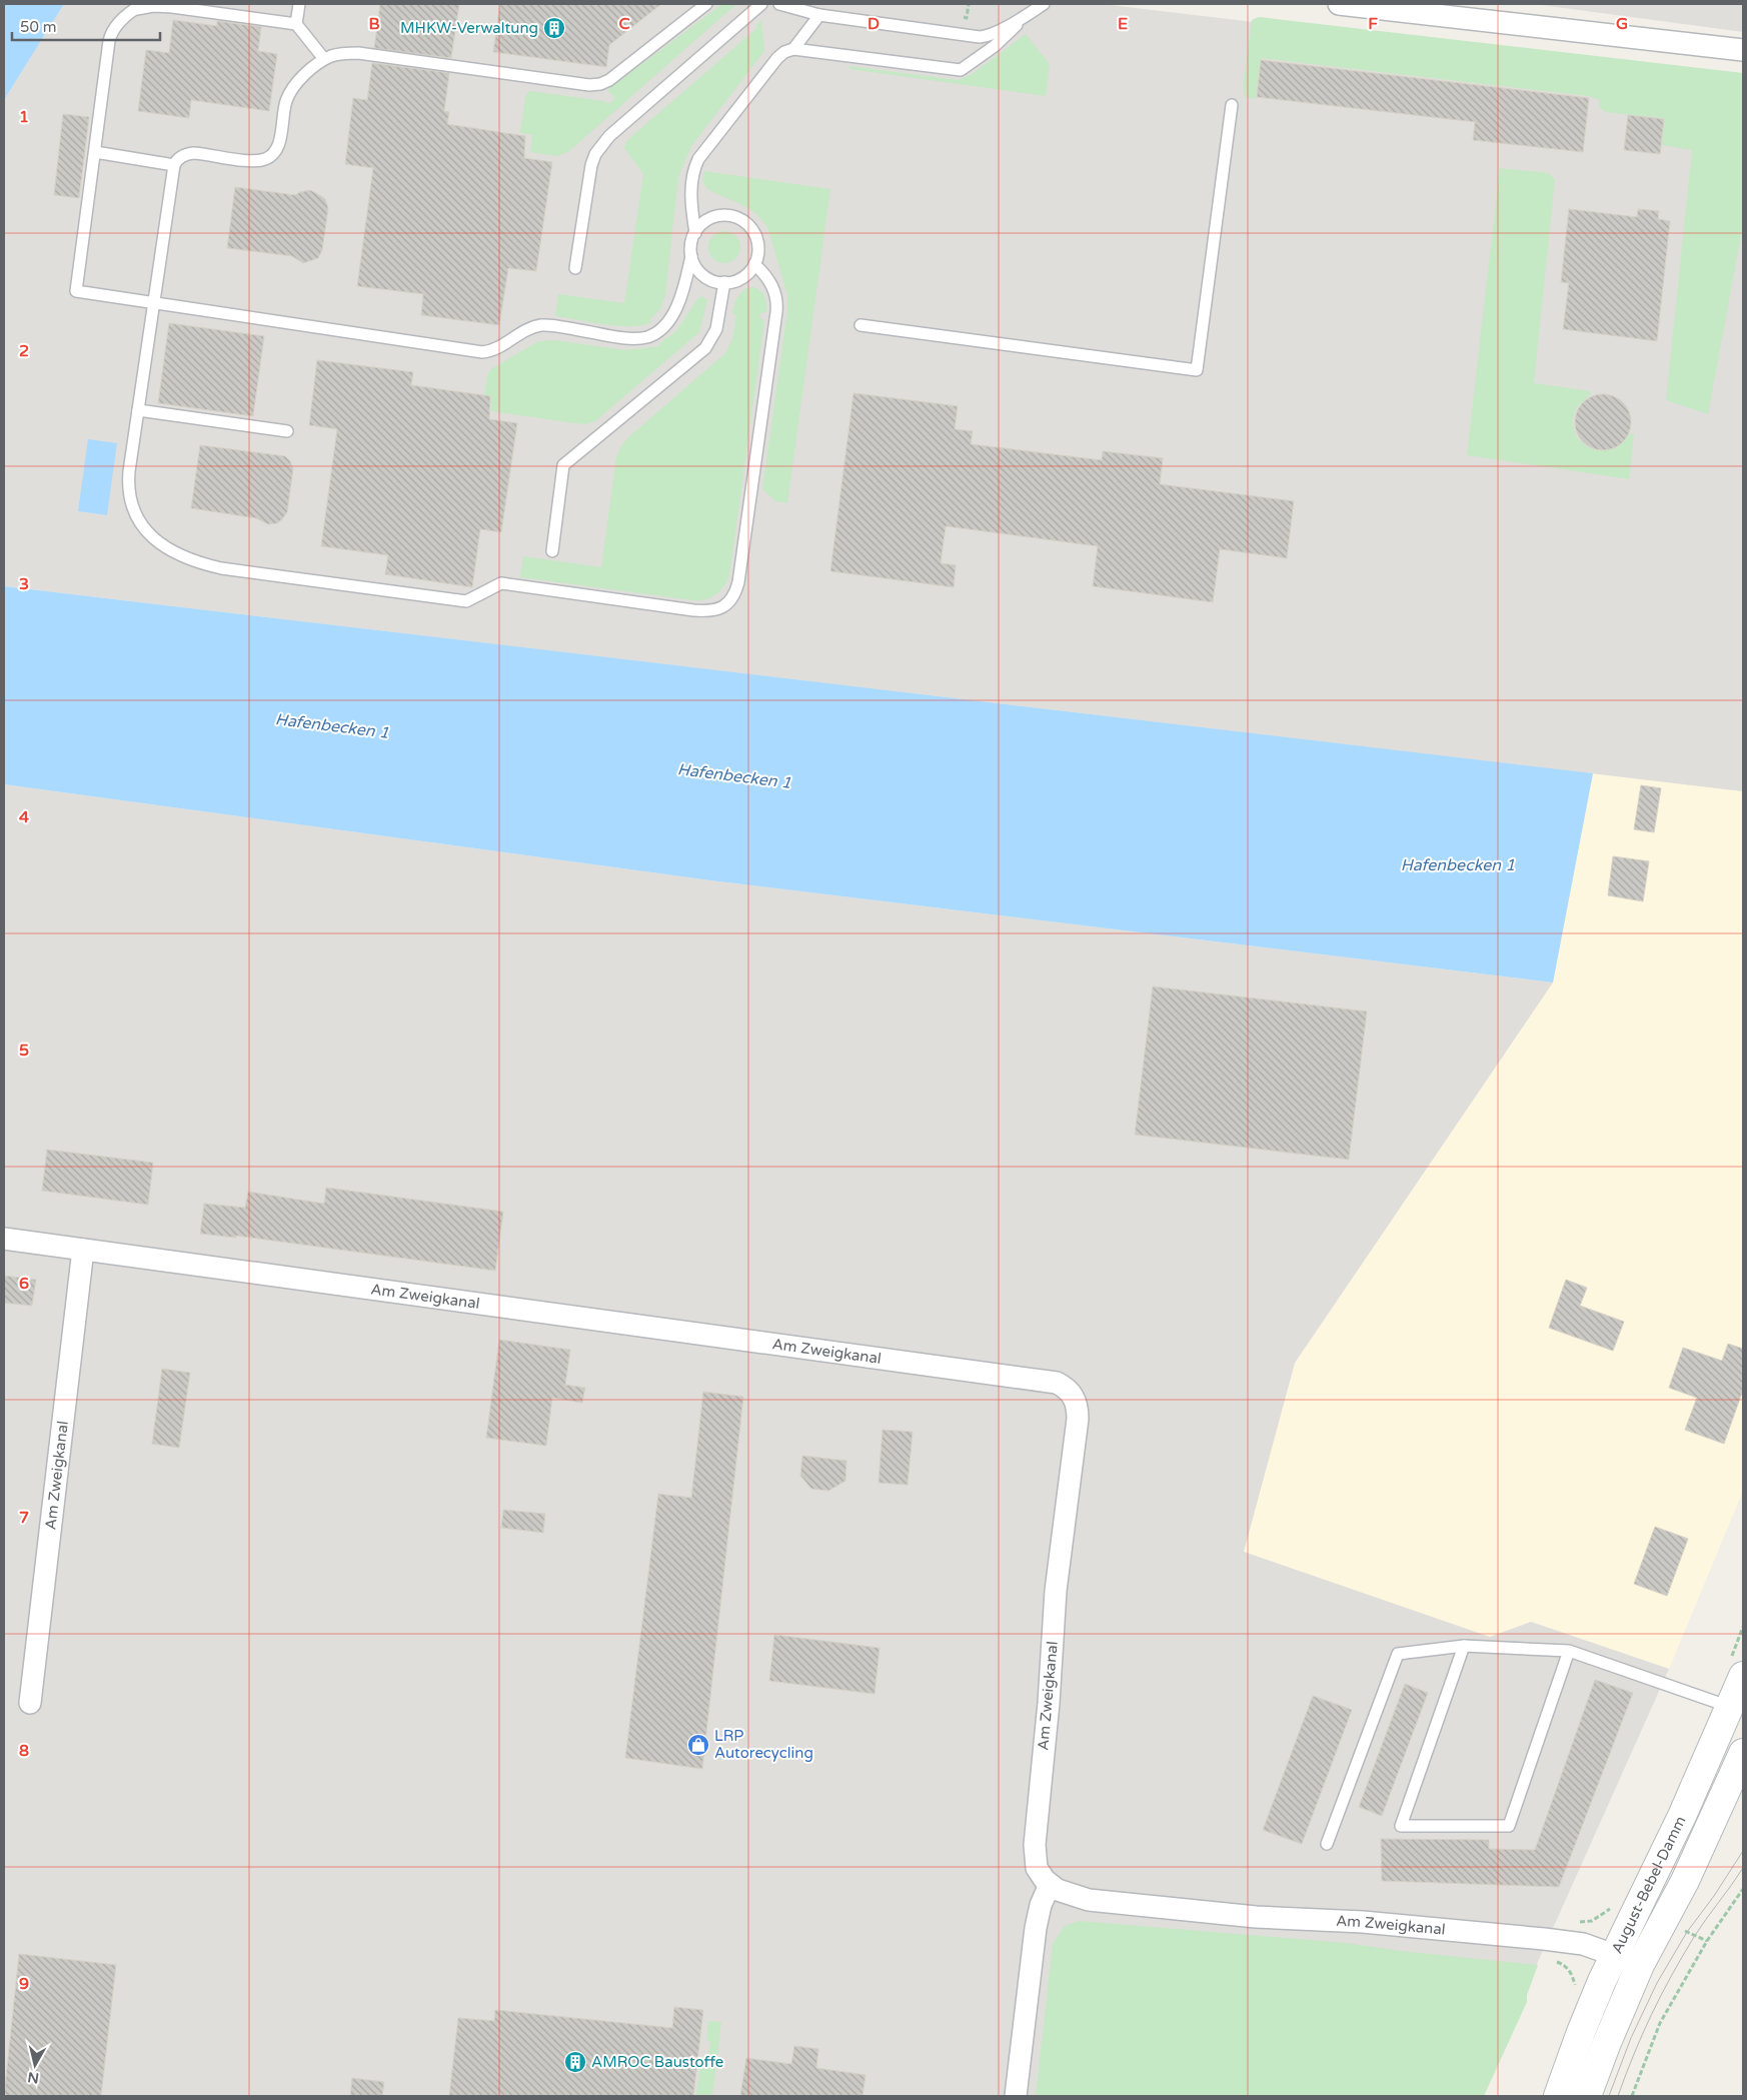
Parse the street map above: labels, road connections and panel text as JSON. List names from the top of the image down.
{
  "streets": {
    "main road": ["August-Bebel-Damm"],
    "street": ["Am Zweigkanal"]
  },
  "crossings": [
    ["Am Zweigkanal", "August-Bebel-Damm"]
  ],
  "water": ["Hafenbecken 1"],
  "places": {
    "building": ["MHKW-Verwaltung", "AMROC Baustoffe"],
    "shop": ["LRP Autorecycling"]
  },
  "scale_bar": "50 m",
  "north": "bottom",
  "grid": {
    "columns": [
      "B",
      "C",
      "D",
      "E",
      "F",
      "G"
    ],
    "rows": [
      "1",
      "2",
      "3",
      "4",
      "5",
      "6",
      "7",
      "8",
      "9"
    ]
  }
}
